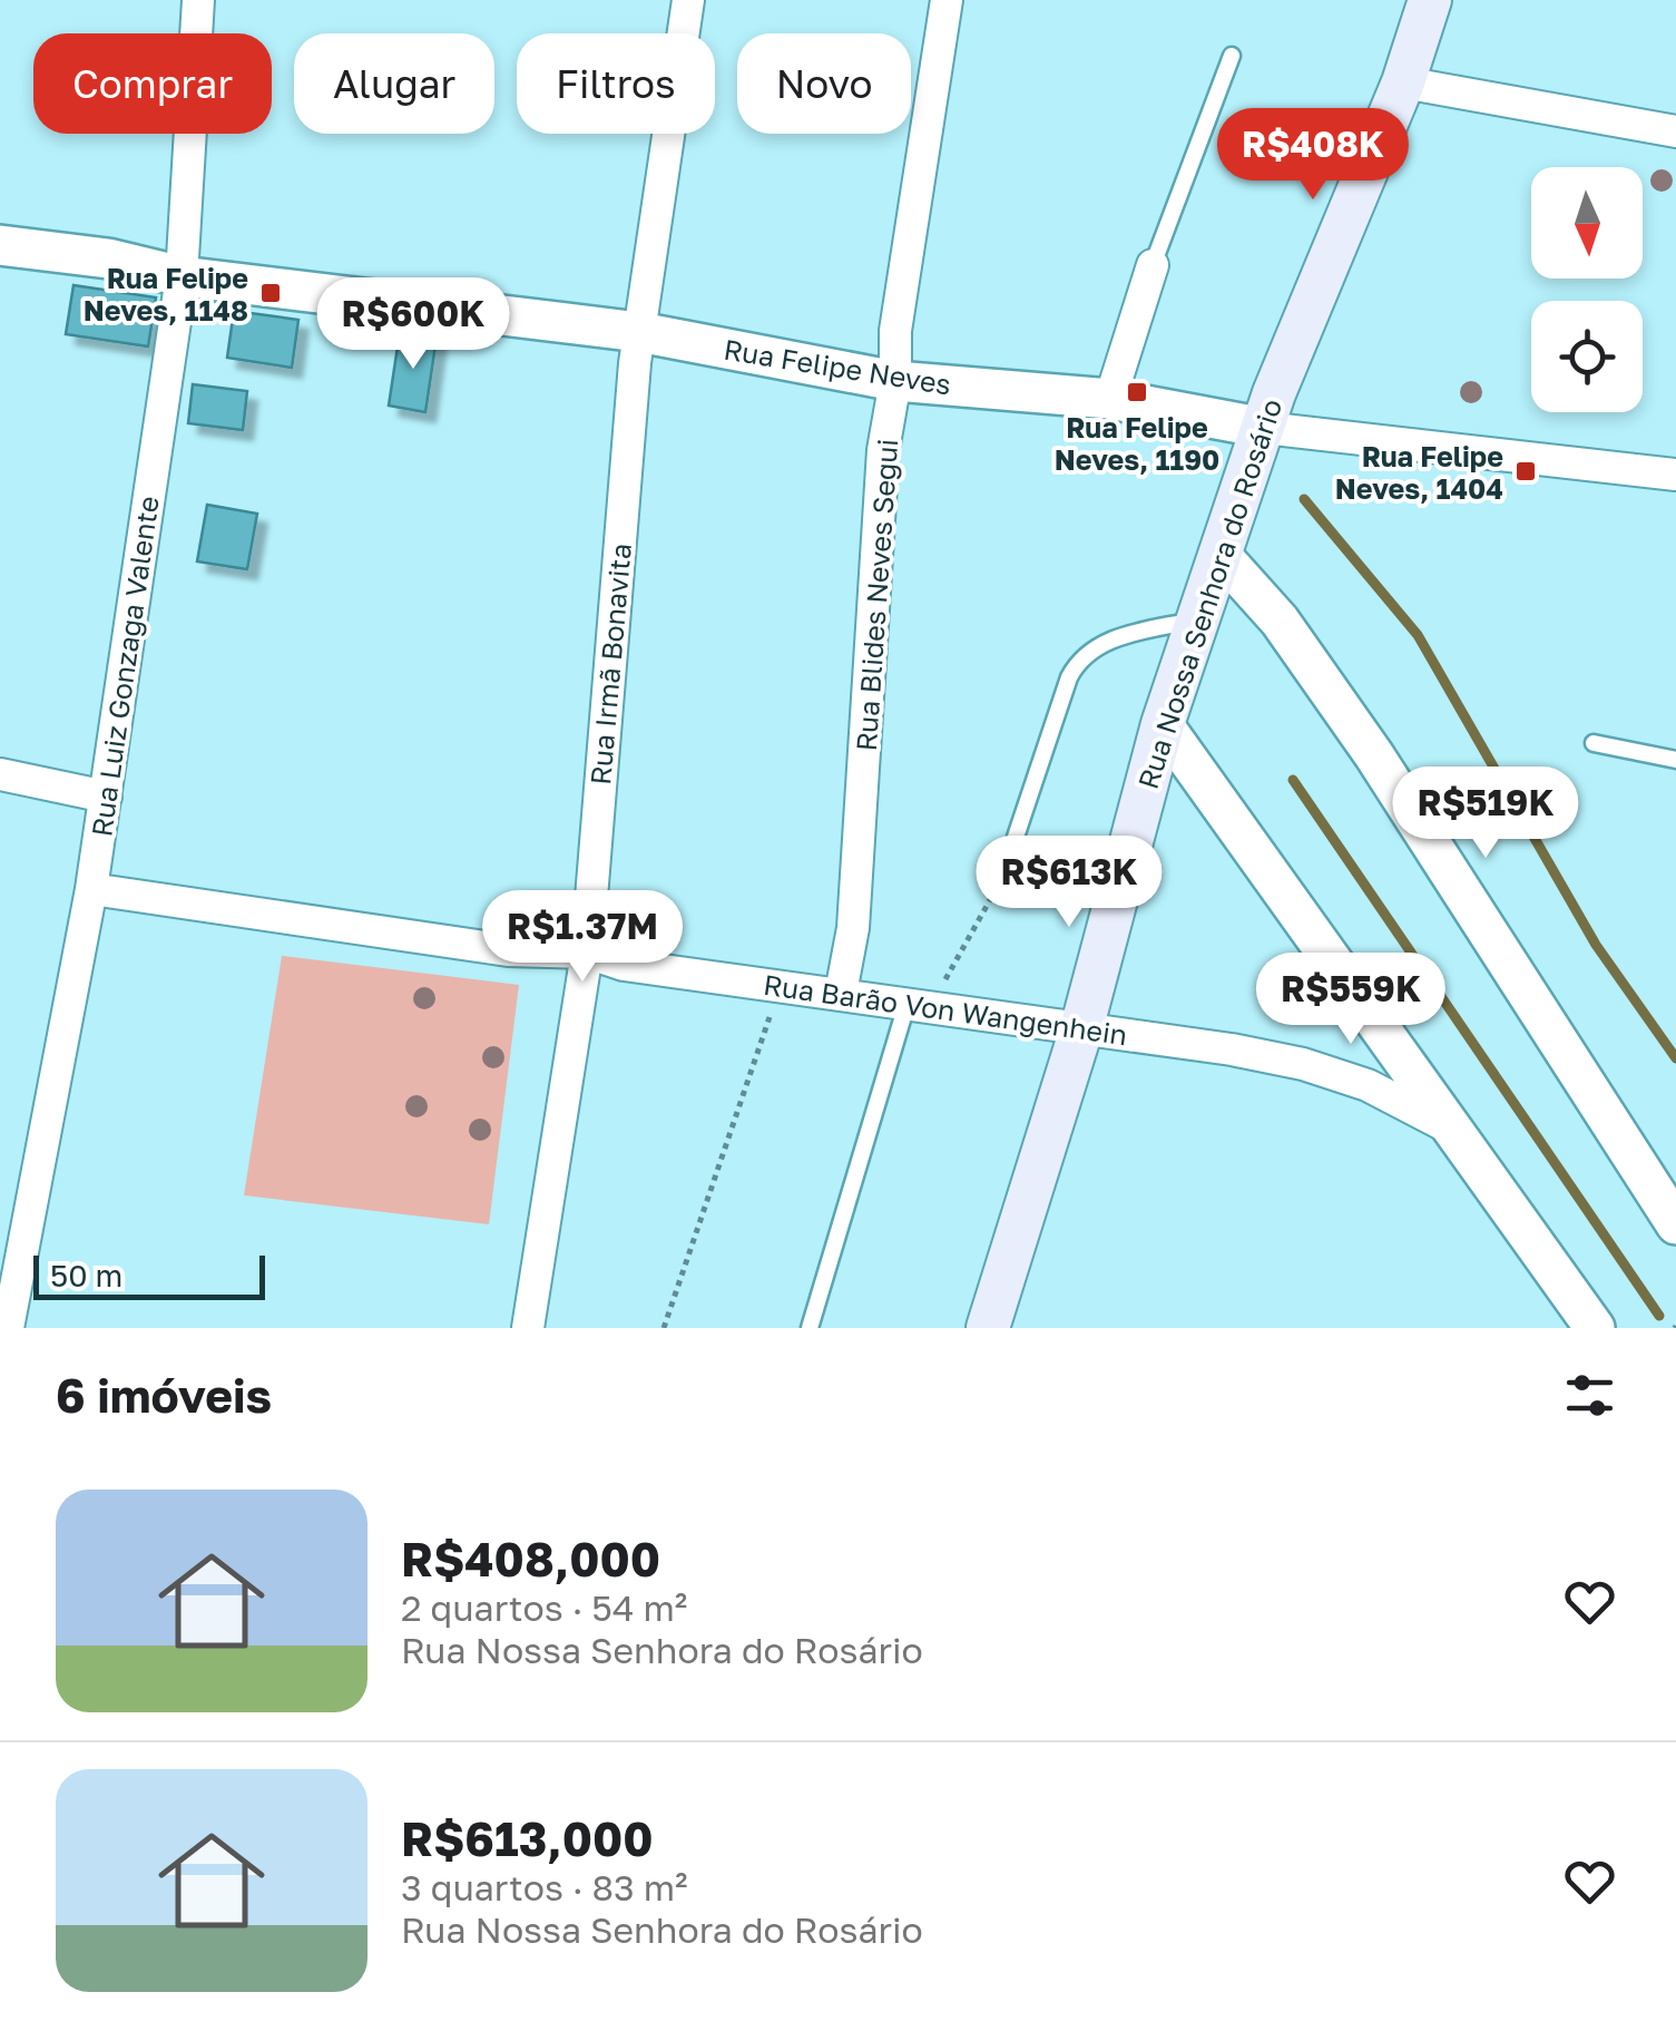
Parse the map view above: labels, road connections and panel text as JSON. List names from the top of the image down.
{
  "streets": {
    "main road": ["Rua Nossa Senhora do Rosário"],
    "street": [
      "Rua Felipe Neves",
      "Rua Blides Neves Segui",
      "Rua Irmã Bonavita",
      "Rua Luiz Gonzaga Valente",
      "Rua Barão Von Wangenhein"
    ]
  },
  "crossings": [
    ["Rua Felipe Neves", "Rua Nossa Senhora do Rosário"],
    ["Rua Felipe Neves", "Rua Blides Neves Segui"],
    ["Rua Felipe Neves", "Rua Irmã Bonavita"],
    ["Rua Felipe Neves", "Rua Luiz Gonzaga Valente"],
    ["Rua Nossa Senhora do Rosário", "Rua Barão Von Wangenhein"],
    ["Rua Blides Neves Segui", "Rua Barão Von Wangenhein"],
    ["Rua Irmã Bonavita", "Rua Barão Von Wangenhein"],
    ["Rua Luiz Gonzaga Valente", "Rua Barão Von Wangenhein"]
  ],
  "places": {
    "transit": ["Rua Felipe Neves, 1148", "Rua Felipe Neves, 1190", "Rua Felipe Neves, 1404"]
  },
  "scale_bar": "50 m",
  "north": "bottom",
  "page": {
    "chip": [
      "Comprar",
      "Alugar",
      "Filtros",
      "Novo"
    ],
    "price": [
      "R$408K",
      "R$600K",
      "R$519K",
      "R$613K",
      "R$1.37M",
      "R$559K"
    ],
    "scale": "50 m",
    "heading": "6 imóveis",
    "list": [
      {
        "name": "R$408,000",
        "note": "2 quartos · 54 m² · Rua Nossa Senhora do Rosário"
      },
      {
        "name": "R$613,000",
        "note": "3 quartos · 83 m² · Rua Nossa Senhora do Rosário"
      }
    ]
  }
}
